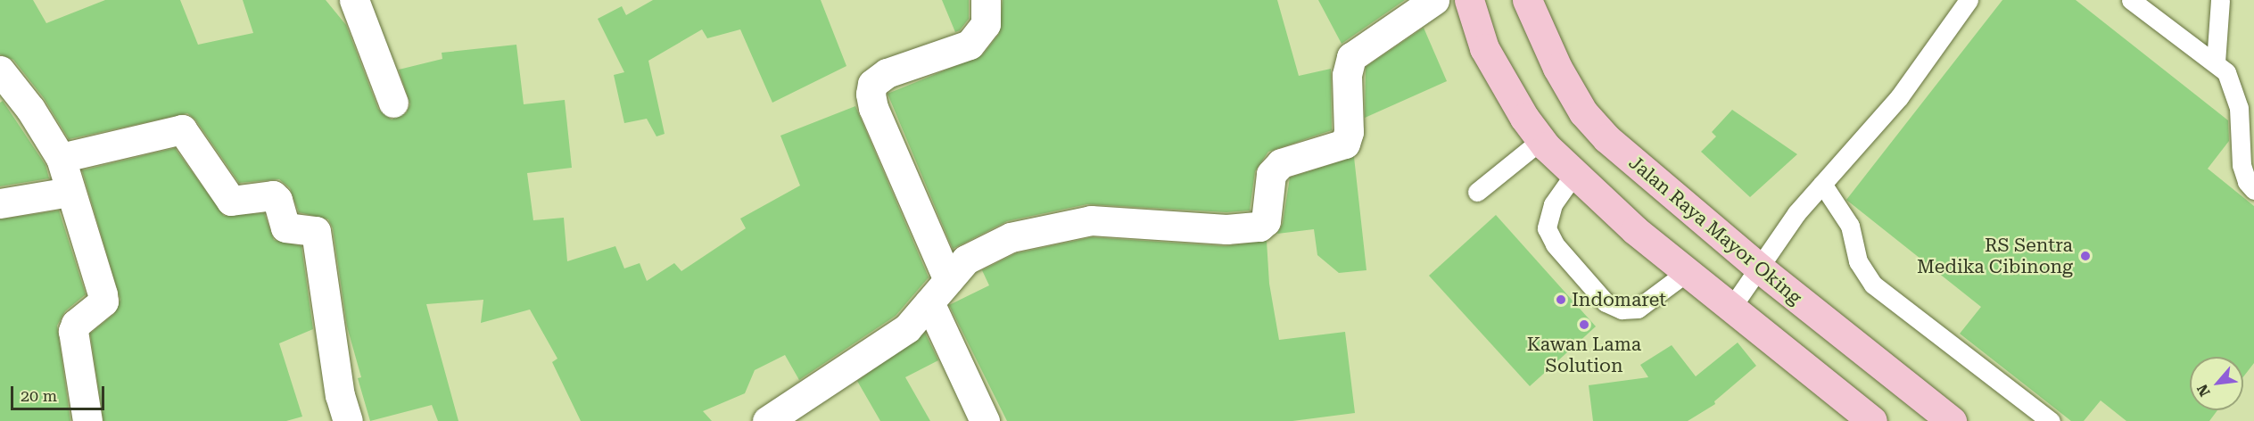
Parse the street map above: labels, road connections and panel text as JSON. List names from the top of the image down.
{
  "streets": {
    "main road": ["Jalan Raya Mayor Oking"]
  },
  "places": ["RS Sentra Medika Cibinong", "Indomaret", "Kawan Lama Solution"],
  "scale_bar": "20 m",
  "north": "bottom left"
}
